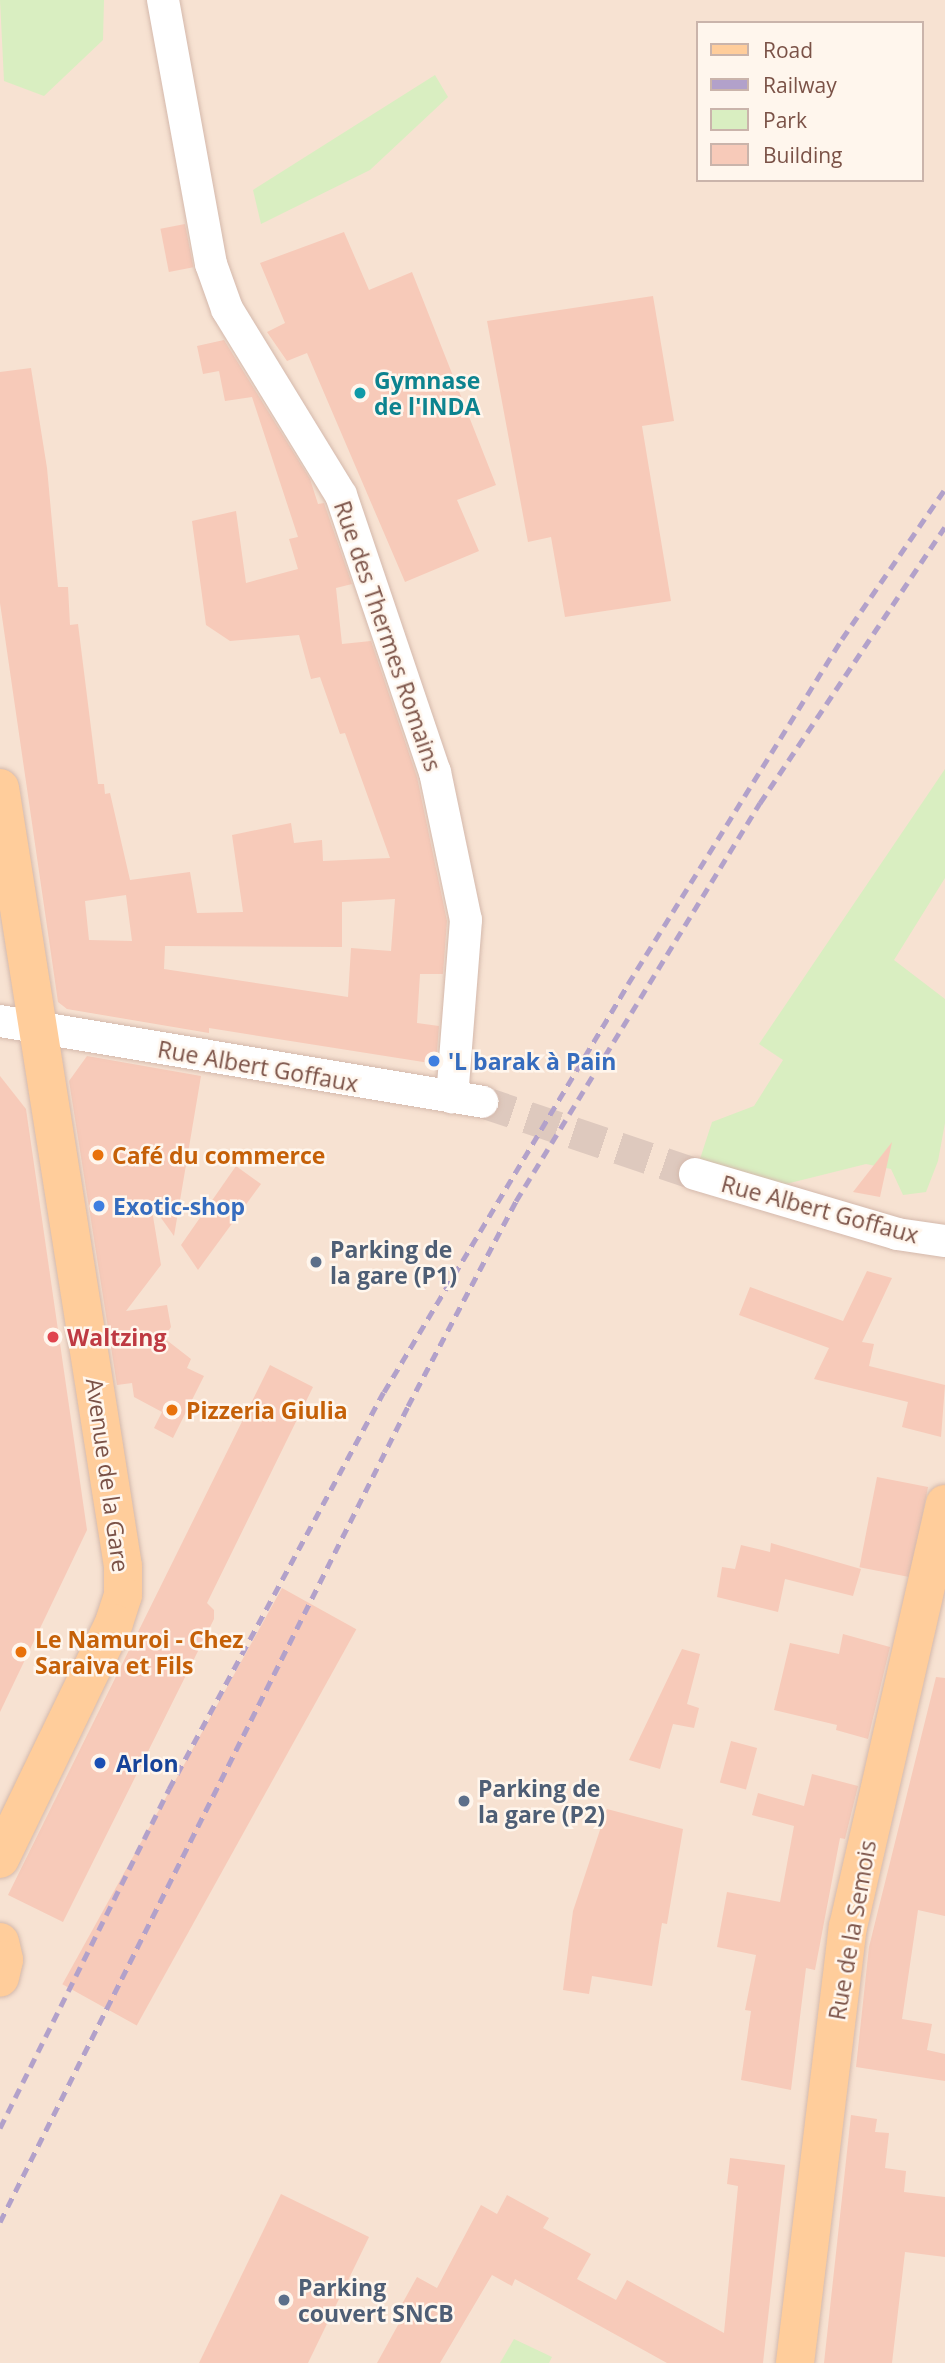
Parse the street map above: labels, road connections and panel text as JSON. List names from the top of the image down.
{
  "streets": {
    "main road": ["Avenue de la Gare", "Rue de la Semois"],
    "street": ["Rue des Thermes Romains", "Rue Albert Goffaux"]
  },
  "crossings": [
    ["Rue des Thermes Romains", "Rue Albert Goffaux"],
    ["Rue Albert Goffaux", "Avenue de la Gare"]
  ],
  "places": [
    "Gymnase de l'INDA",
    "'L barak à Pain",
    "Café du commerce",
    "Exotic-shop",
    "Parking de la gare (P1)",
    "Waltzing",
    "Pizzeria Giulia",
    "Le Namuroi - Chez Saraiva et Fils",
    "Arlon",
    "Parking de la gare (P2)",
    "Parking couvert SNCB"
  ],
  "legend": [
    "Road",
    "Railway",
    "Park",
    "Building"
  ]
}
